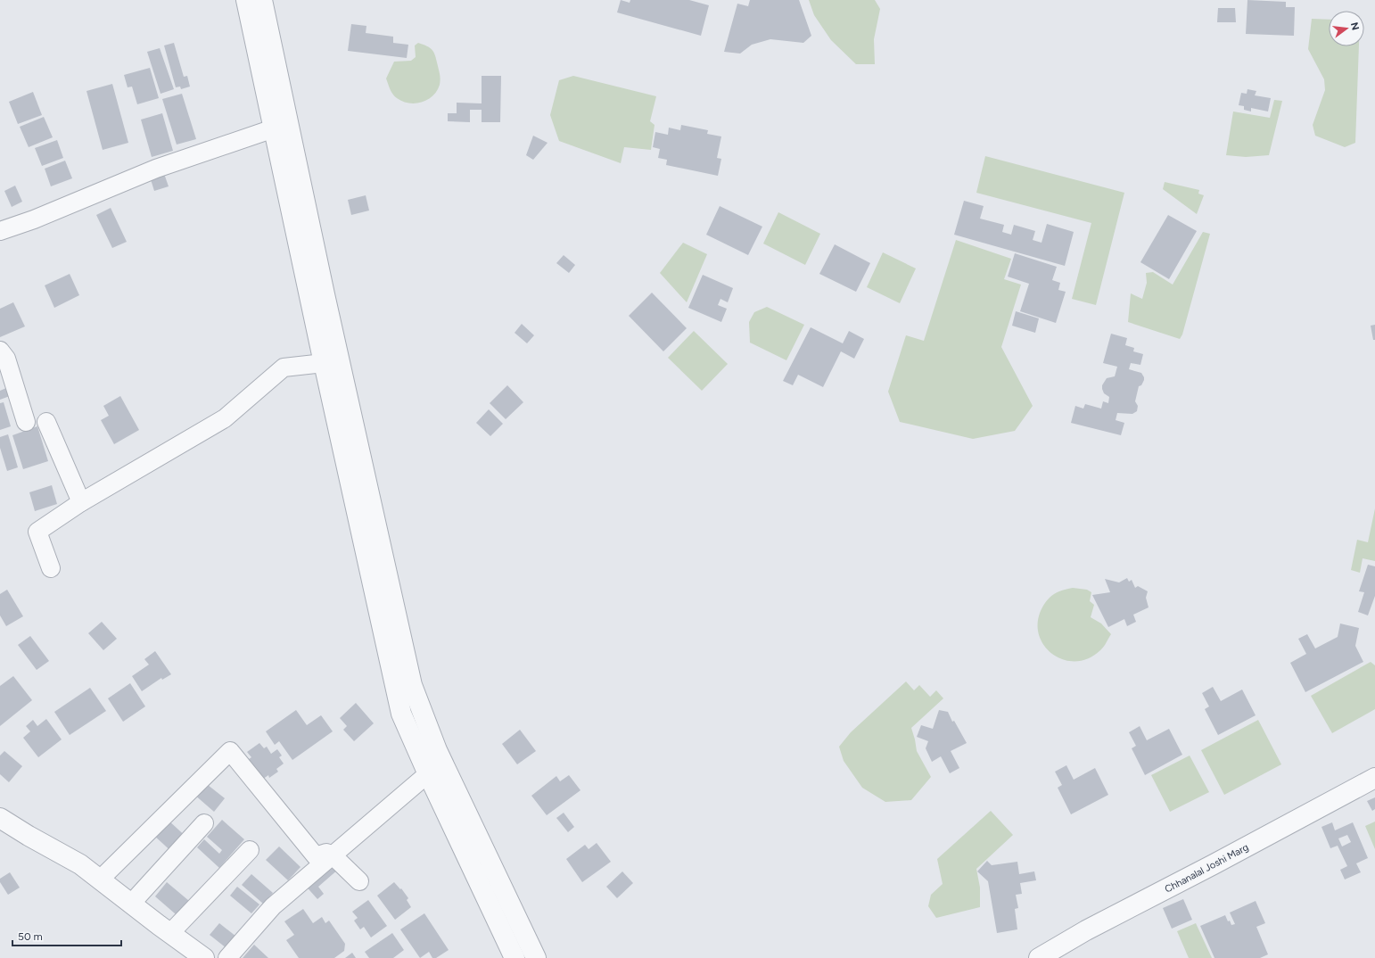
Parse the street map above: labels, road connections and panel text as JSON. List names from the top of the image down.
{
  "streets": {
    "street": ["Chhanalal Joshi Marg"]
  },
  "scale_bar": "50 m",
  "north": "right"
}
